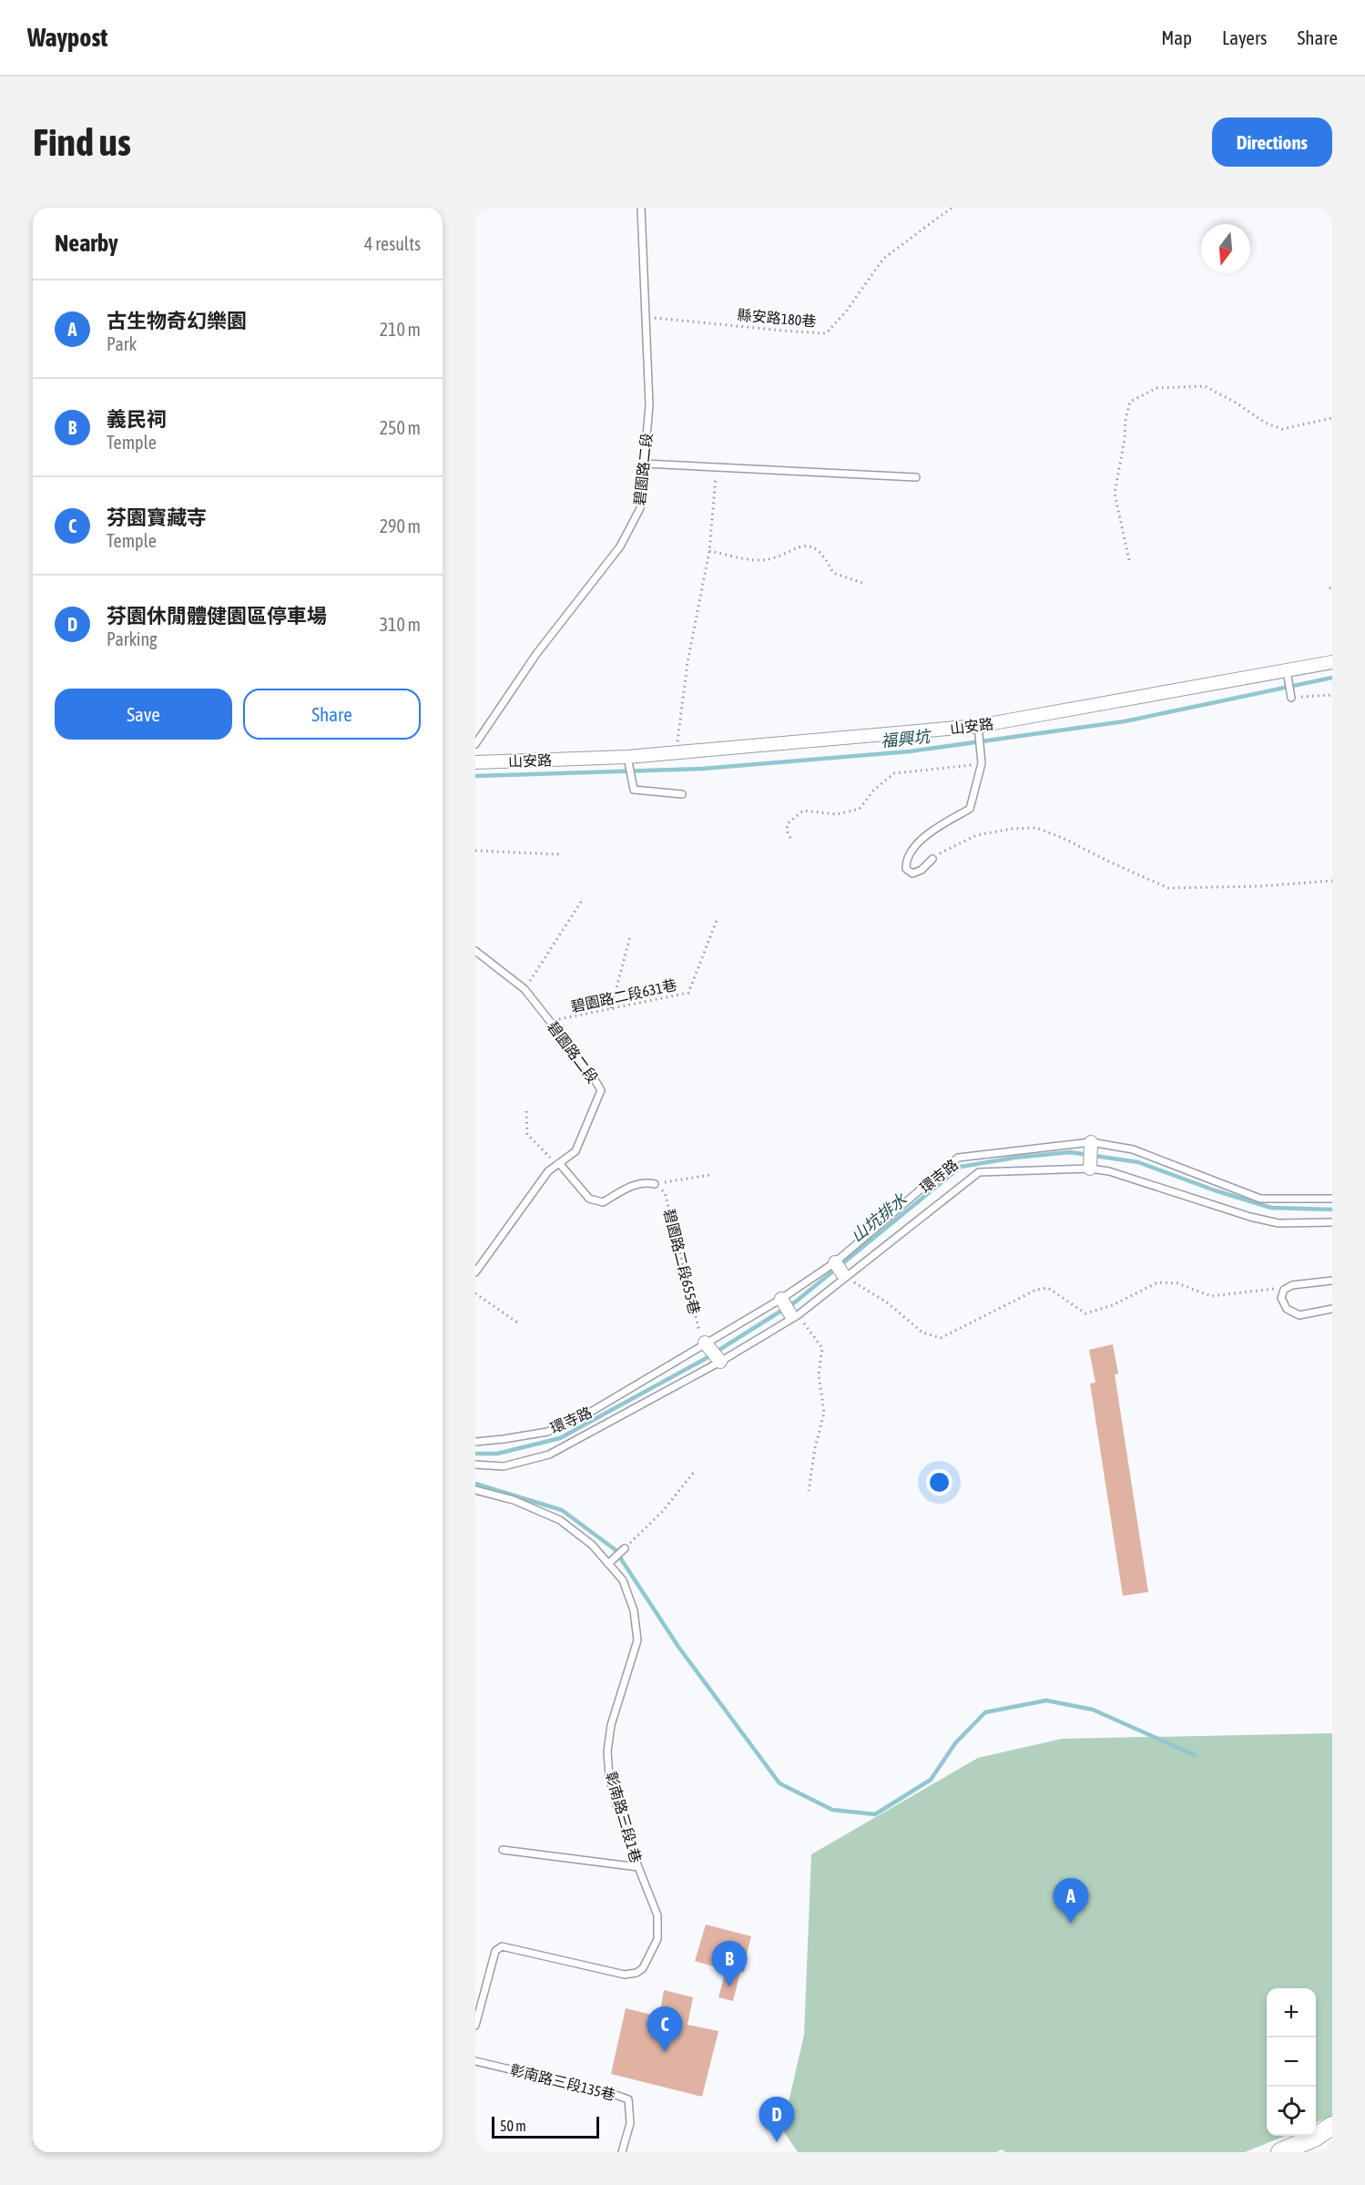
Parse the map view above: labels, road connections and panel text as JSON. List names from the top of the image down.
{
  "streets": {
    "street": ["山安路"],
    "lane": [
      "碧園路二段",
      "環寺路",
      "彰南路三段1巷",
      "彰南路三段135巷"
    ],
    "path": ["縣安路180巷", "碧園路二段631巷", "碧園路二段655巷"]
  },
  "crossings": [
    ["縣安路180巷", "碧園路二段"],
    ["碧園路二段", "碧園路二段631巷"],
    ["環寺路", "碧園路二段655巷"]
  ],
  "water": ["福興坑", "山坑排水"],
  "scale_bar": "50 m",
  "north": "bottom",
  "page": {
    "header": "Waypost",
    "nav": ["Map", "Layers", "Share"],
    "buttons": [
      "Directions",
      ["Save", "Share"]
    ],
    "title": "Find us",
    "heading": ["Nearby", "4 results"],
    "list": [
      {
        "mark": "A",
        "name": "古生物奇幻樂園",
        "note": "Park",
        "value": "210 m"
      },
      {
        "mark": "B",
        "name": "義民祠",
        "note": "Temple",
        "value": "250 m"
      },
      {
        "mark": "C",
        "name": "芬園寶藏寺",
        "note": "Temple",
        "value": "290 m"
      },
      {
        "mark": "D",
        "name": "芬園休閒體健園區停車場",
        "note": "Parking",
        "value": "310 m"
      }
    ],
    "pins": [
      "A",
      "B",
      "C",
      "D"
    ],
    "map_buttons": ["+", "−"],
    "scale": "50 m"
  }
}
